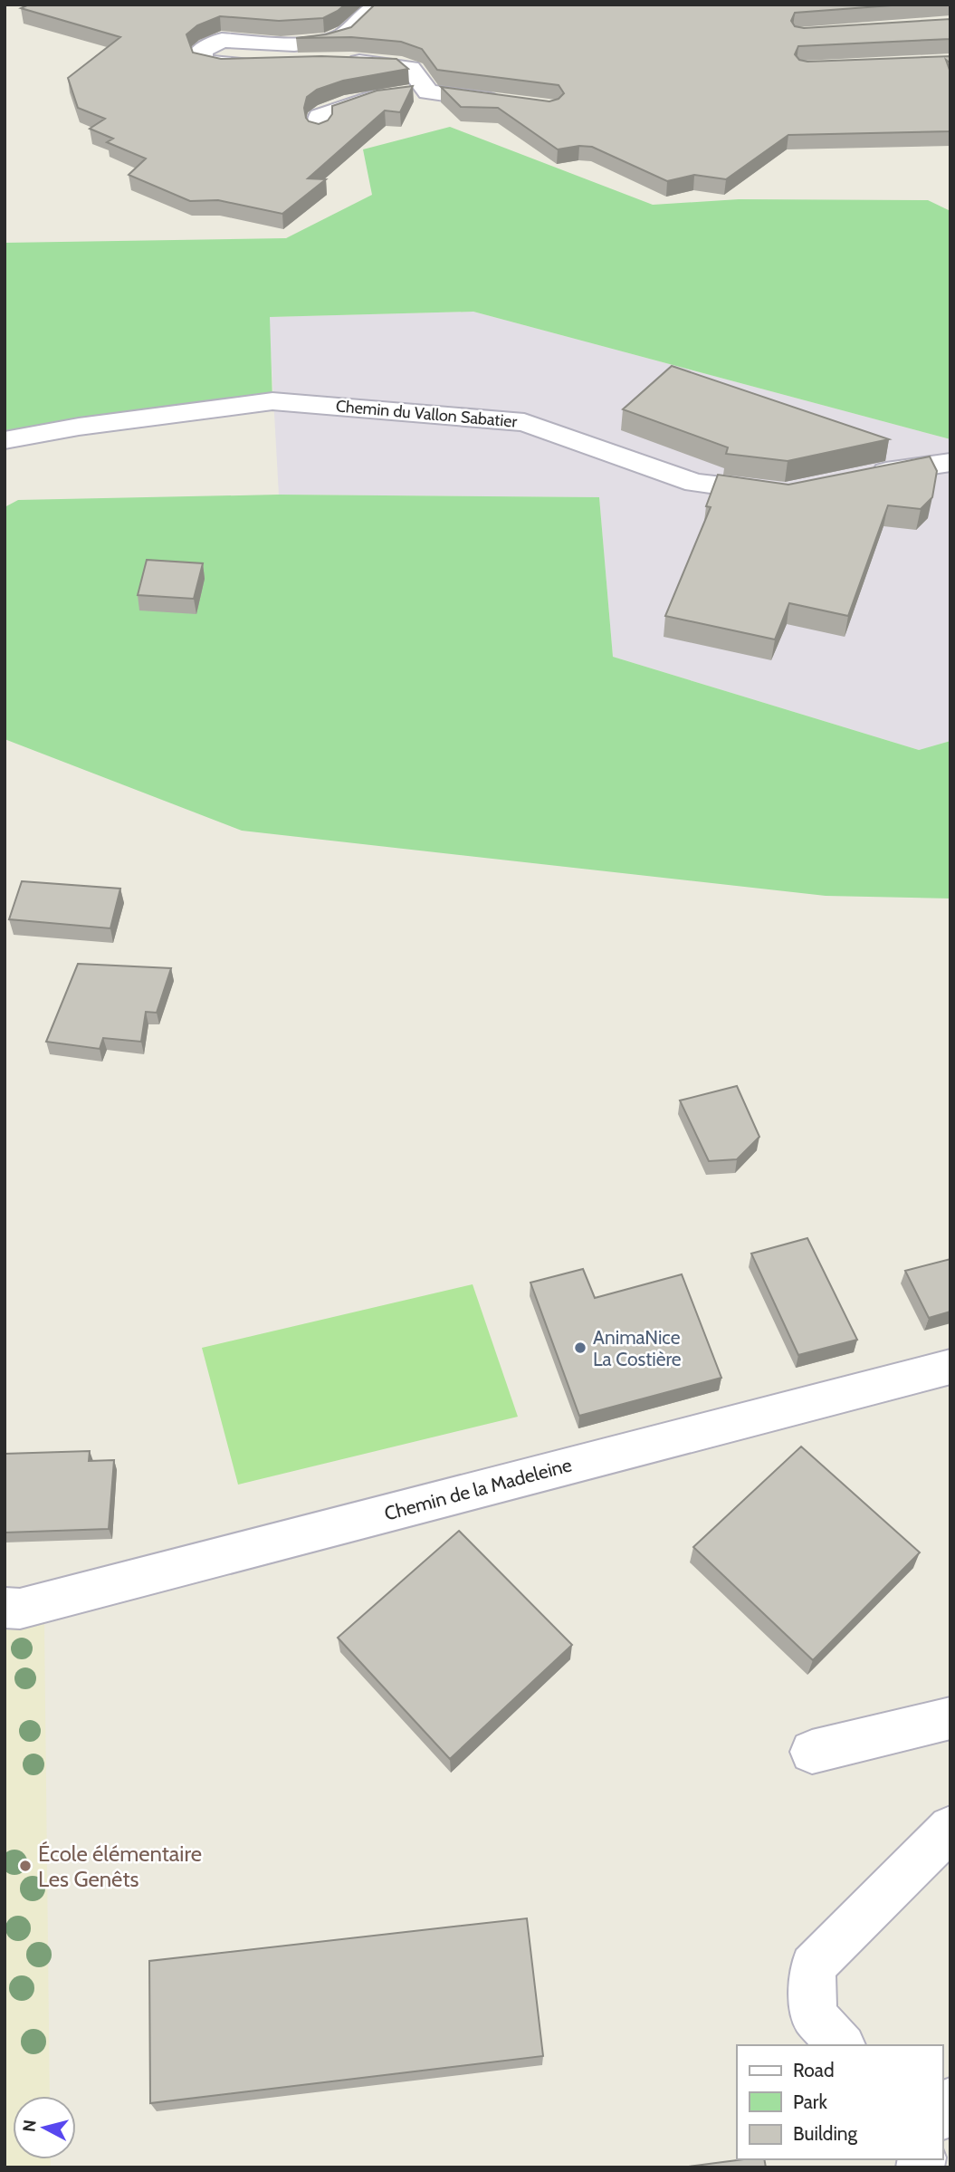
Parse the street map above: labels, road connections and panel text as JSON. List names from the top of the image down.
{
  "streets": {
    "street": ["Chemin du Vallon Sabatier", "Chemin de la Madeleine"]
  },
  "places": ["AnimaNice La Costière", "École élémentaire Les Genêts"],
  "legend": ["Road", "Park", "Building"],
  "north": "left"
}
